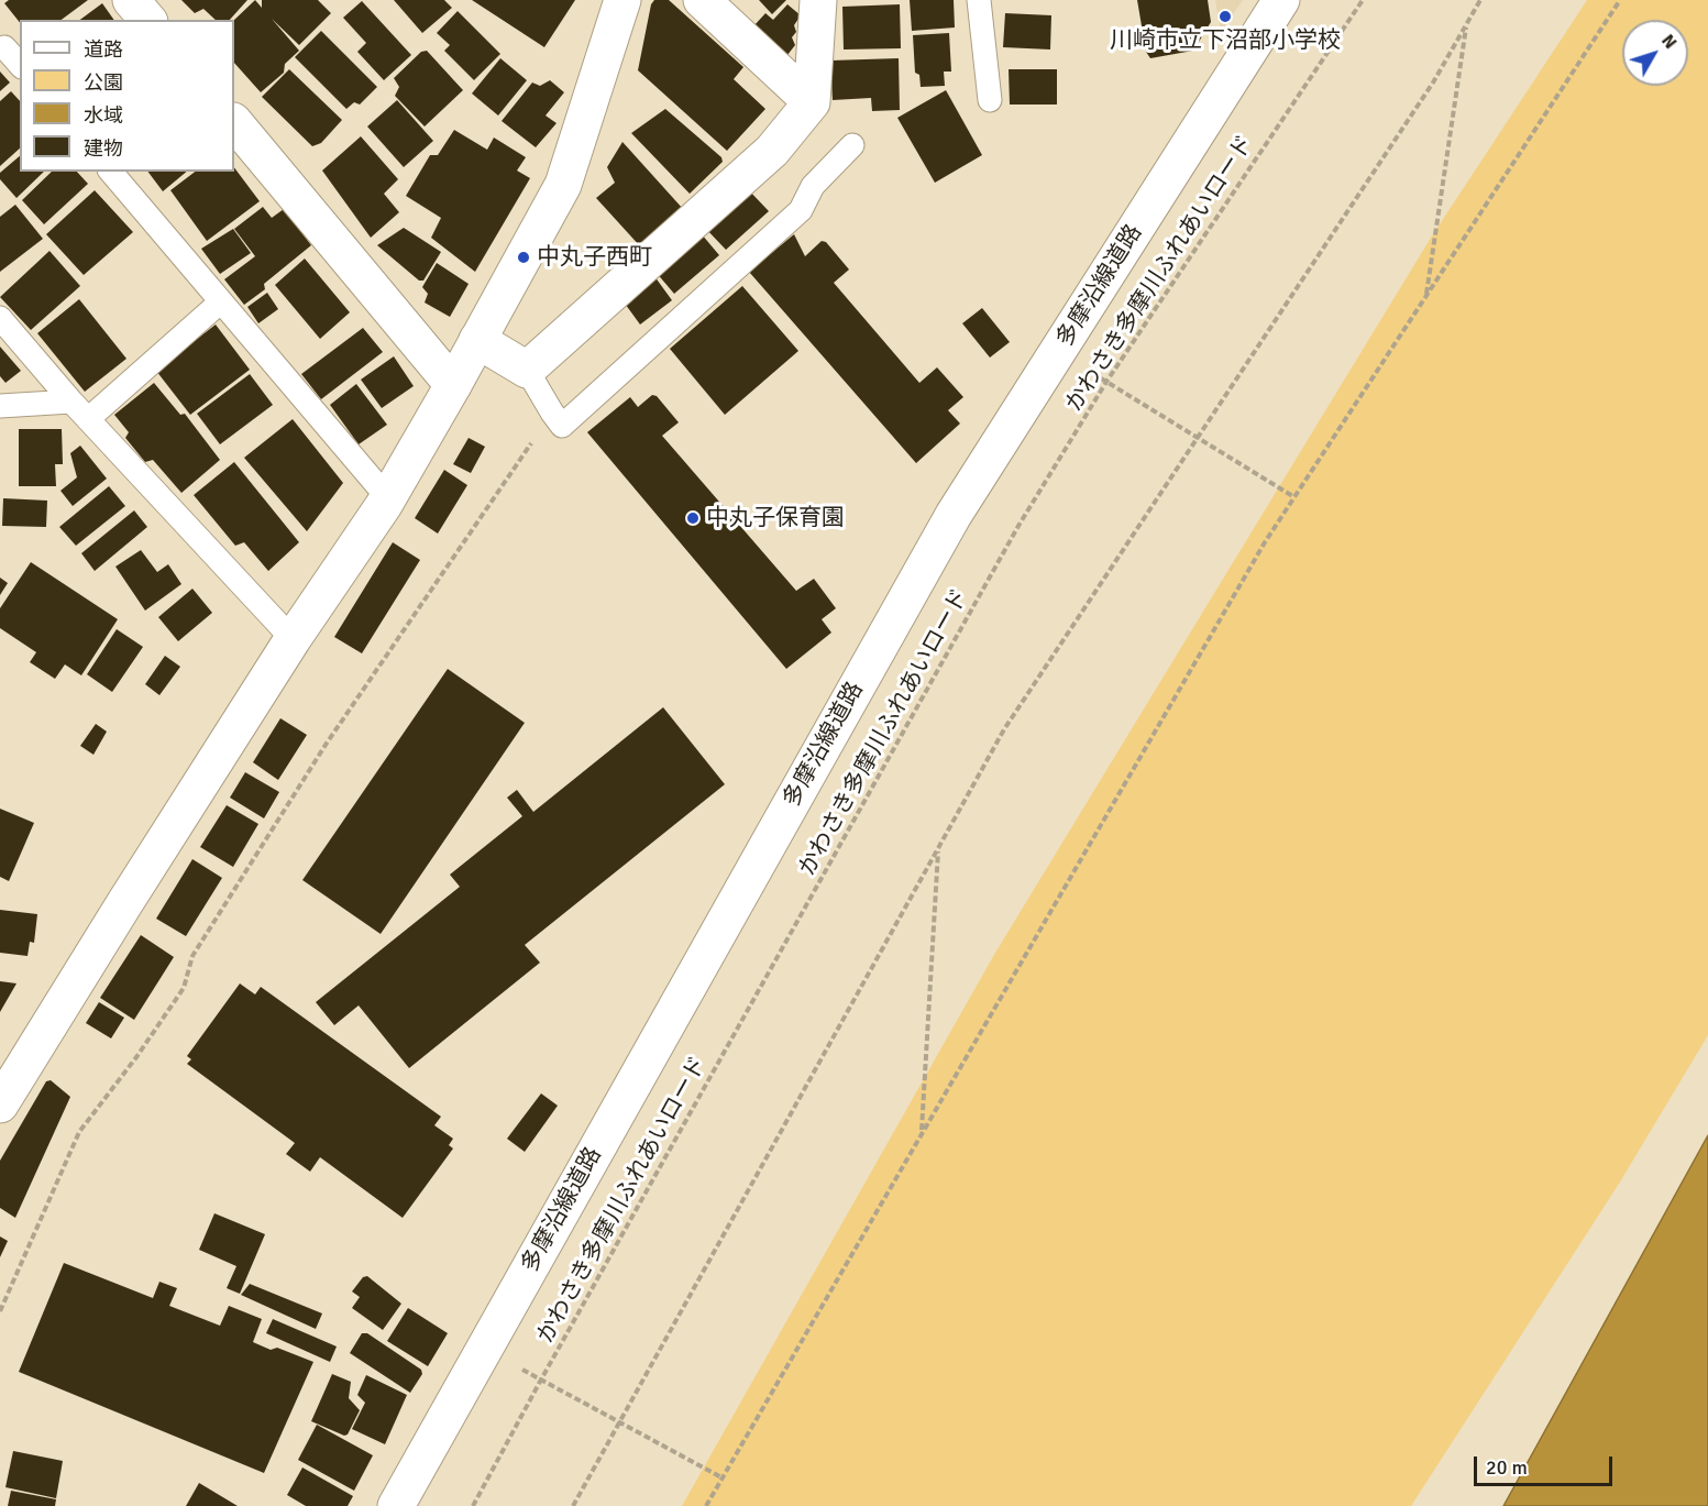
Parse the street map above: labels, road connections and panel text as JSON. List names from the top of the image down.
{
  "streets": {
    "street": ["多摩沿線道路"],
    "path": ["かわさき多摩川ふれあいロード"]
  },
  "places": ["川崎市立下沼部小学校", "中丸子西町", "中丸子保育園"],
  "legend": [
    "道路",
    "公園",
    "水域",
    "建物"
  ],
  "scale_bar": "20 m",
  "north": "top right"
}
